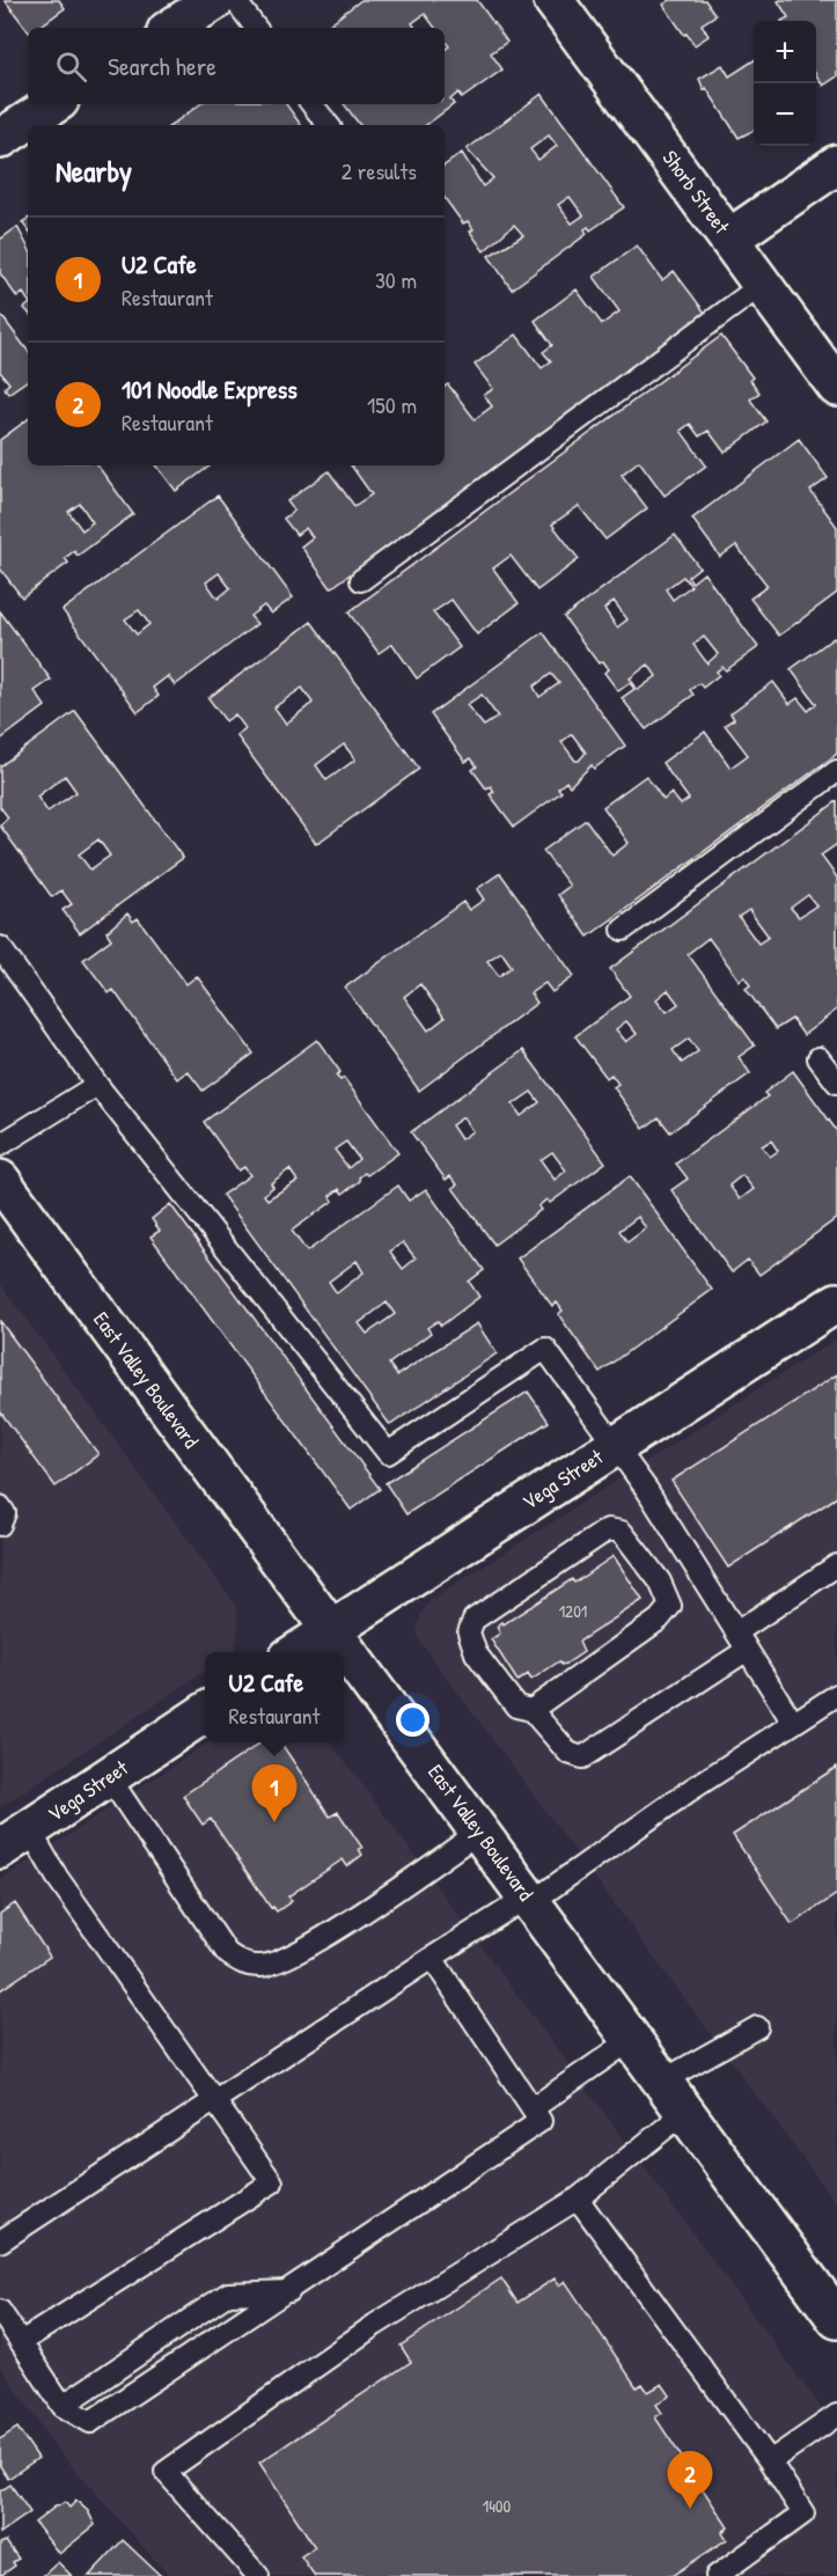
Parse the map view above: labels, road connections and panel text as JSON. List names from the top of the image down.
{
  "streets": {
    "street": ["Shorb Street", "East Valley Boulevard", "Vega Street"]
  },
  "crossings": [
    ["East Valley Boulevard", "Vega Street"]
  ],
  "house_numbers": ["1201", "1400"],
  "page": {
    "map_buttons": ["+", "−"],
    "search": "Search here",
    "heading": ["Nearby", "2 results"],
    "list": [
      {
        "mark": "1",
        "name": "U2 Cafe",
        "note": "Restaurant",
        "value": "30 m"
      },
      {
        "mark": "2",
        "name": "101 Noodle Express",
        "note": "Restaurant",
        "value": "150 m"
      }
    ],
    "popup": ["U2 Cafe", "Restaurant"],
    "pins": ["1", "2"]
  }
}
